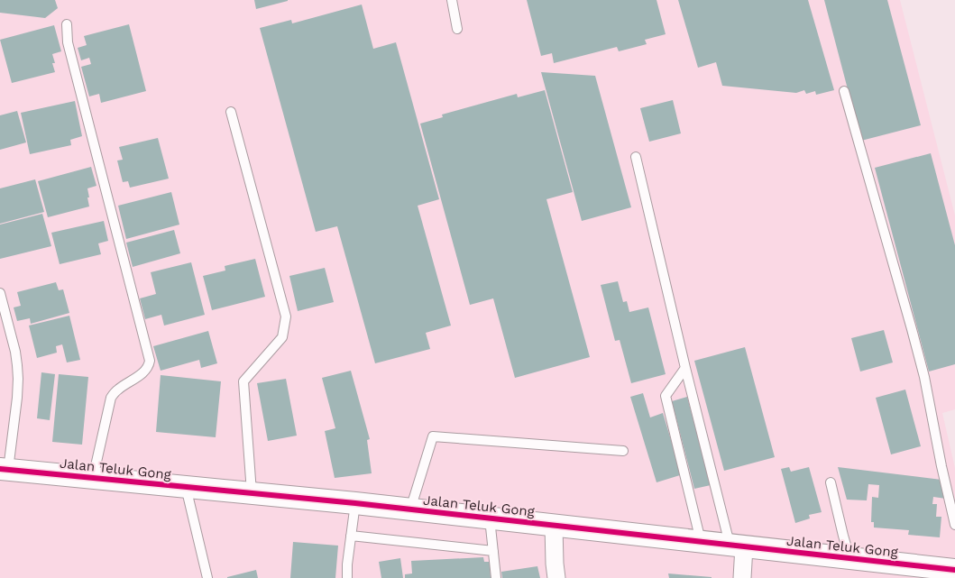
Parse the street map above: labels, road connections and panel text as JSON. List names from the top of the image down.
{
  "streets": {
    "street": ["Jalan Teluk Gong"]
  }
}
